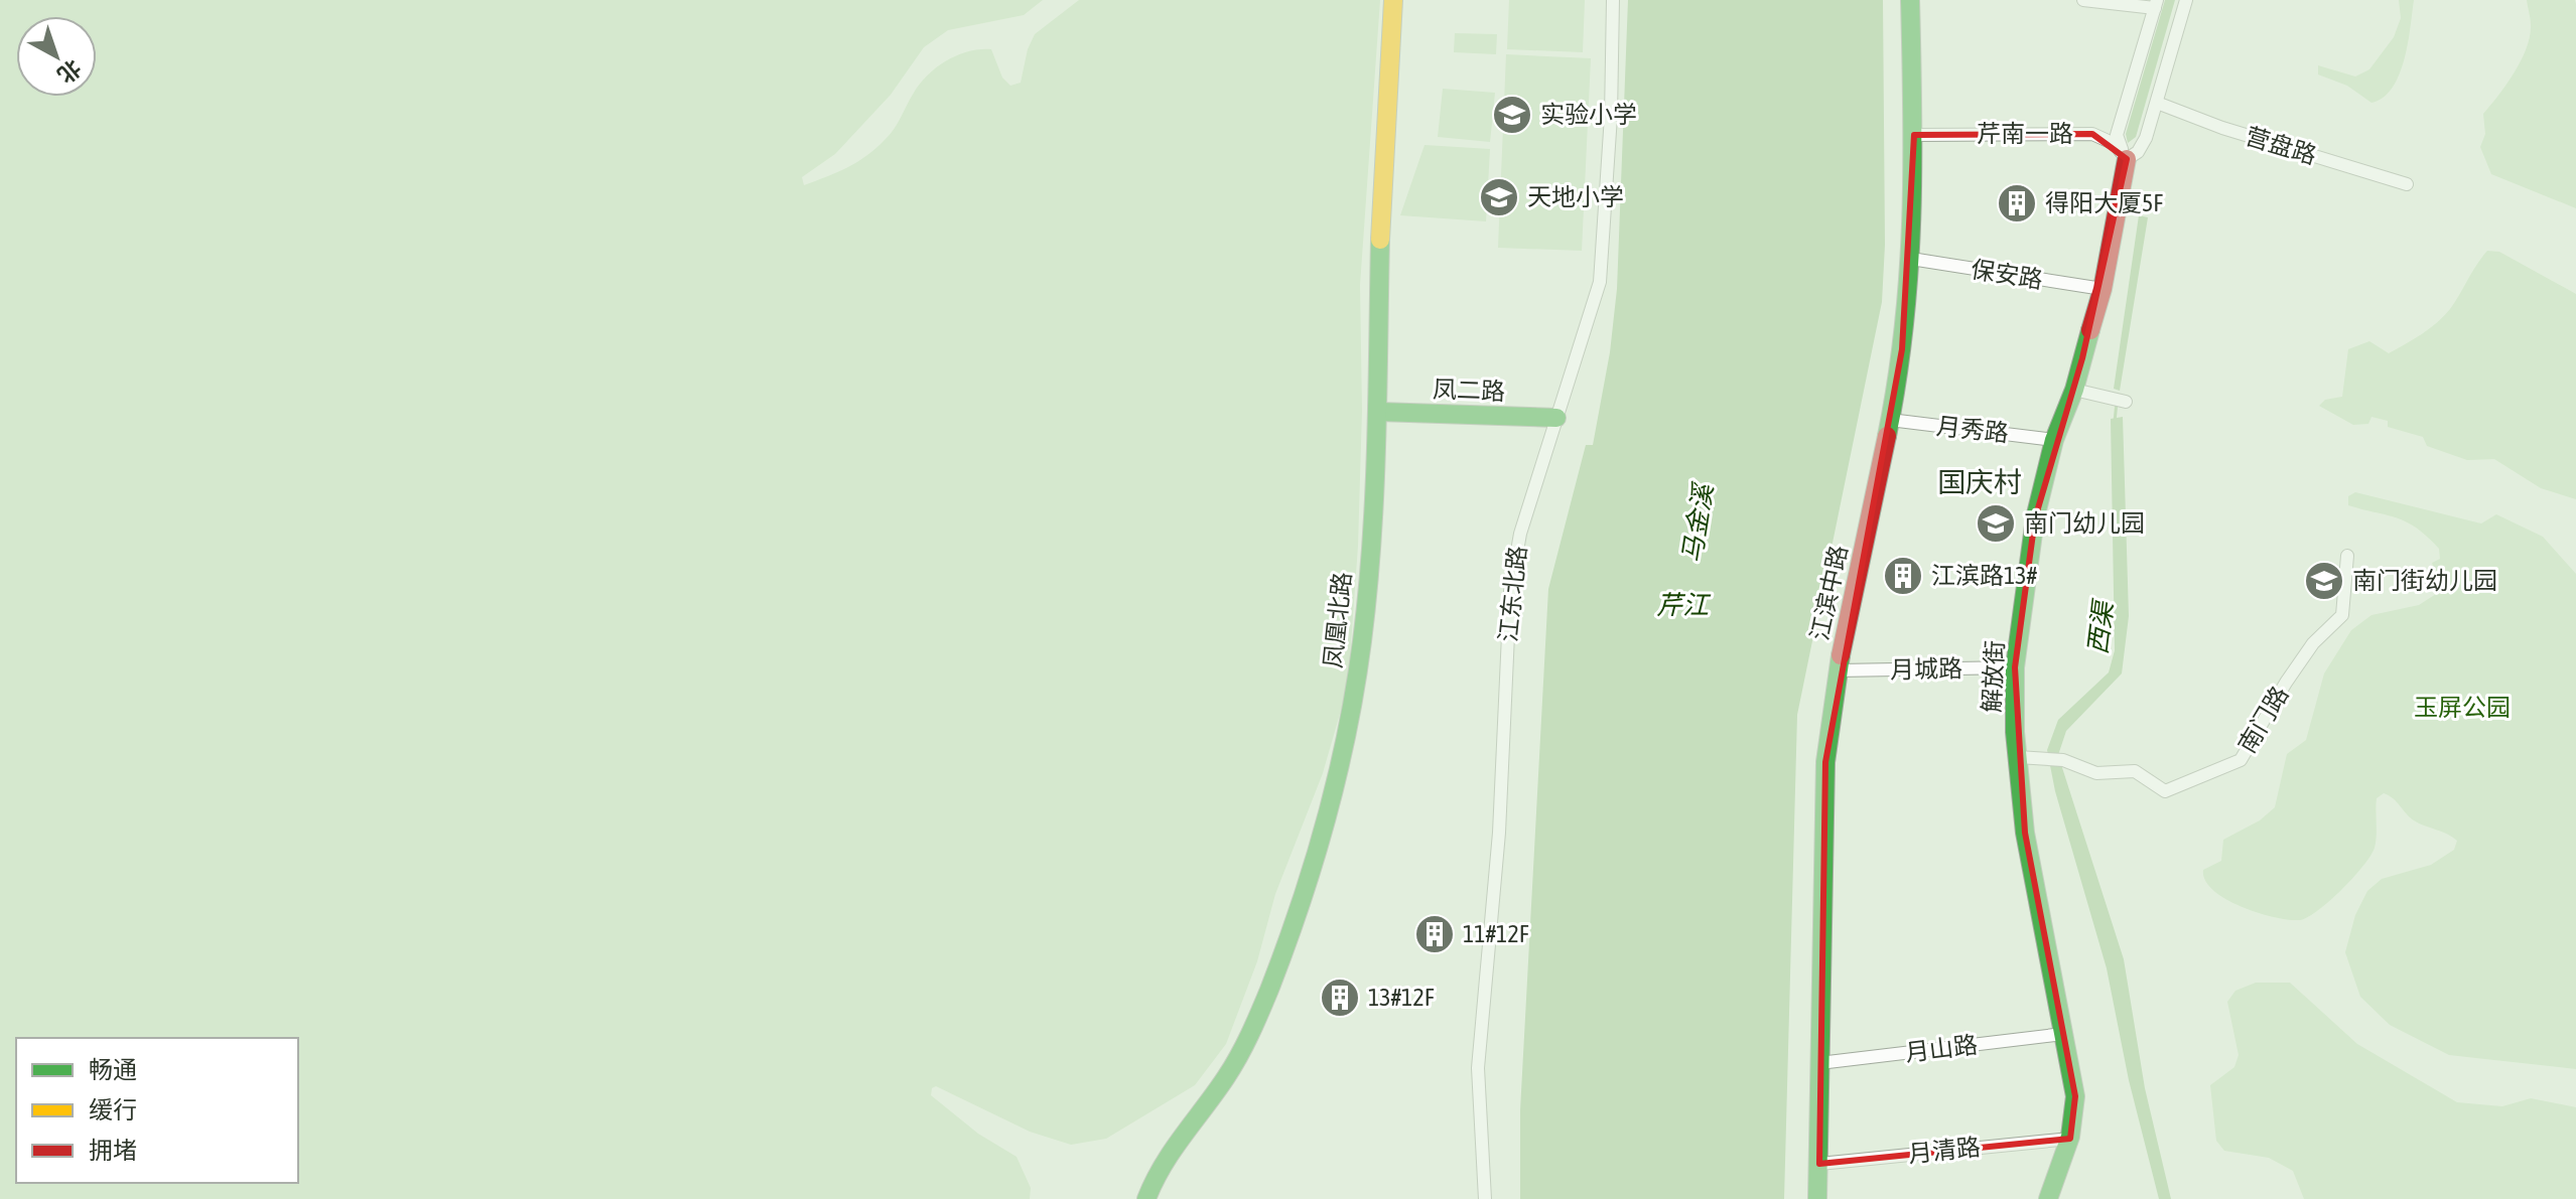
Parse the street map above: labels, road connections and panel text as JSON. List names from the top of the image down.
{
  "streets": {
    "street": [
      "芹南一路",
      "营盘路",
      "保安路",
      "凤二路",
      "月秀路",
      "江滨中路",
      "江东北路",
      "凤凰北路",
      "月城路",
      "解放街",
      "南门路",
      "月山路",
      "月清路"
    ]
  },
  "crossings": [
    ["芹南一路", "江滨中路"],
    ["芹南一路", "解放街"],
    ["营盘路", "解放街"],
    ["保安路", "江滨中路"],
    ["保安路", "解放街"],
    ["凤二路", "江东北路"],
    ["凤二路", "凤凰北路"],
    ["月秀路", "江滨中路"],
    ["月秀路", "解放街"],
    ["江滨中路", "月城路"],
    ["江滨中路", "月山路"],
    ["江滨中路", "月清路"],
    ["月城路", "解放街"],
    ["解放街", "南门路"],
    ["解放街", "月山路"],
    ["解放街", "月清路"]
  ],
  "districts": ["国庆村"],
  "water": ["马金溪", "芹江", "西渠"],
  "parks": ["玉屏公园"],
  "places": {
    "school or university": [
      "实验小学",
      "天地小学",
      "南门幼儿园",
      "南门街幼儿园"
    ],
    "building": [
      "得阳大厦5F",
      "江滨路13#",
      "11#12F",
      "13#12F"
    ]
  },
  "legend": ["畅通", "缓行", "拥堵"],
  "north": "bottom right"
}
